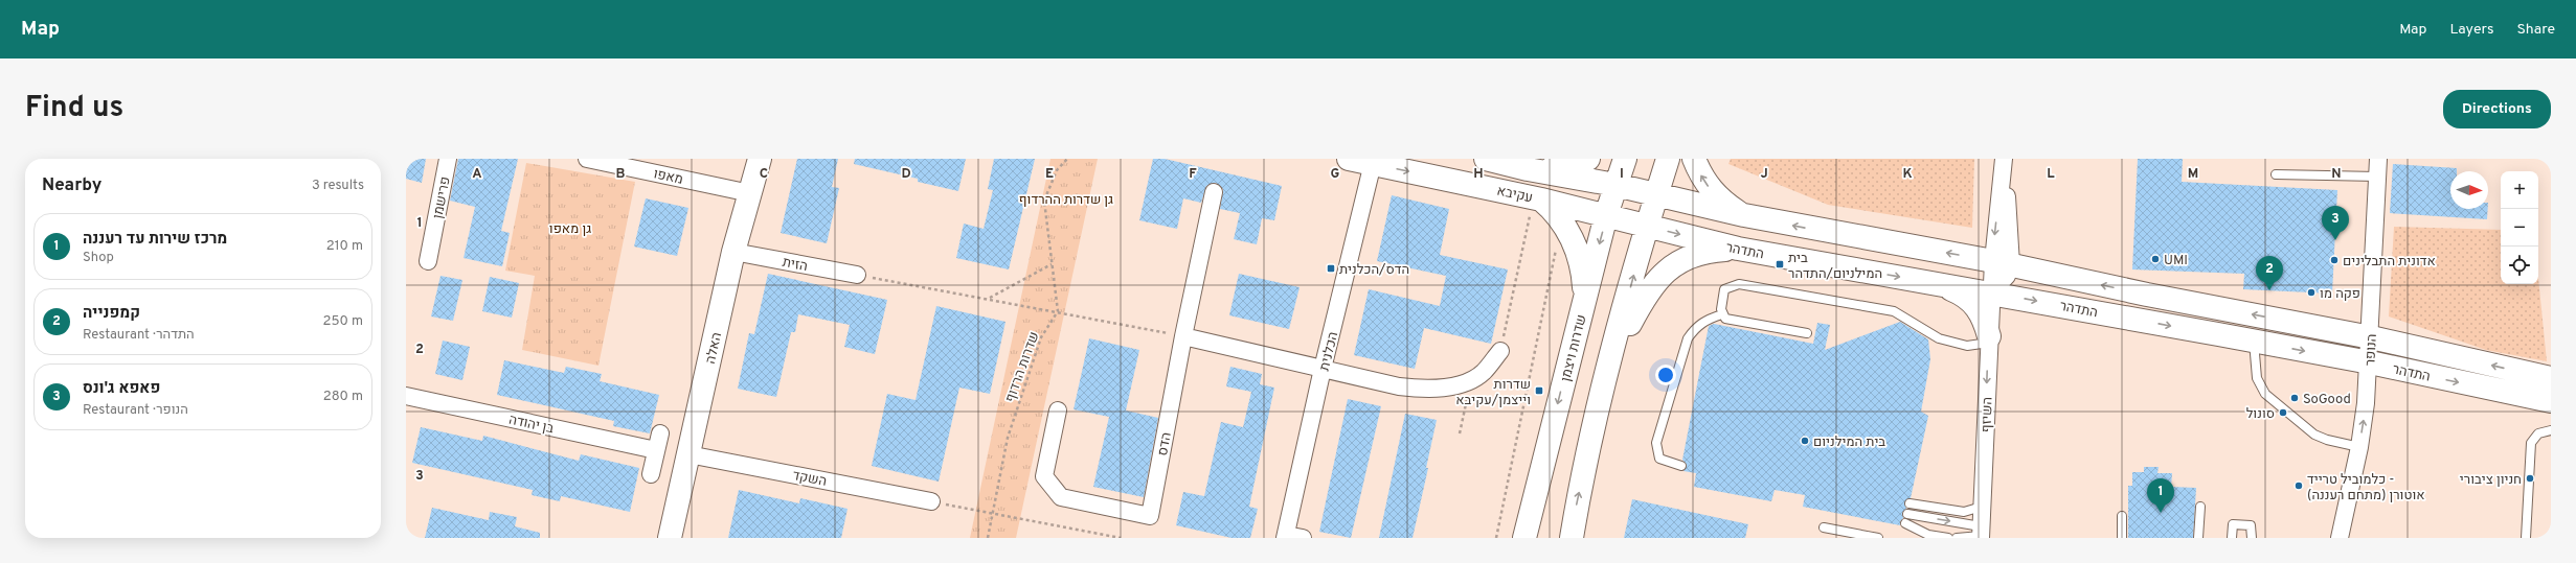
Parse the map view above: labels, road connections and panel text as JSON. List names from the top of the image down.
{
  "streets": {
    "street": [
      "מאפו",
      "עקיבא",
      "פרישמן",
      "התדהר",
      "הזית",
      "האלה",
      "שדרות ויצמן",
      "הנופר",
      "הכלנית",
      "השיזף",
      "בן יהודה",
      "הדס",
      "השקד"
    ],
    "path": ["שדרות הרדוף"]
  },
  "crossings": [
    ["מאפו", "האלה"],
    ["עקיבא", "התדהר"],
    ["עקיבא", "שדרות ויצמן"],
    ["עקיבא", "הכלנית"],
    ["התדהר", "שדרות ויצמן"],
    ["התדהר", "הנופר"],
    ["התדהר", "השיזף"],
    ["הזית", "האלה"],
    ["האלה", "השקד"]
  ],
  "one_way": ["השיזף"],
  "parks": ["גן שדרות ההרדוף", "גן מאפו"],
  "places": {
    "other": [
      "UMI",
      "אדונית התבלינים",
      "פקה מו",
      "SoGood",
      "סונול",
      "בית המילניום",
      "חניון ציבורי",
      "כלמוביל טרייד - אוטורן (מתחם רעננה)"
    ],
    "transit": ["בית המילניום/התדהר", "הדס/הכלנית", "שדרות וייצמן/עקיבא"]
  },
  "north": "right",
  "page": {
    "header": "Map",
    "nav": ["Map", "Layers", "Share"],
    "title": "Find us",
    "buttons": "Directions",
    "heading": ["Nearby", "3 results"],
    "map_buttons": ["+", "−"],
    "pins": ["3", "2", "1"],
    "list": [
      {
        "mark": "1",
        "name": "מרכז שירות עד רעננה",
        "note": "Shop",
        "value": "210 m"
      },
      {
        "mark": "2",
        "name": "קמפנייה",
        "note": "Restaurant · התדהר",
        "value": "250 m"
      },
      {
        "mark": "3",
        "name": "פאפא ג'ונס",
        "note": "Restaurant · הנופר",
        "value": "280 m"
      }
    ]
  },
  "grid": {
    "columns": [
      "A",
      "B",
      "C",
      "D",
      "E",
      "F",
      "G",
      "H",
      "I",
      "J",
      "K",
      "L",
      "M",
      "N"
    ],
    "rows": ["1", "2", "3"]
  }
}
